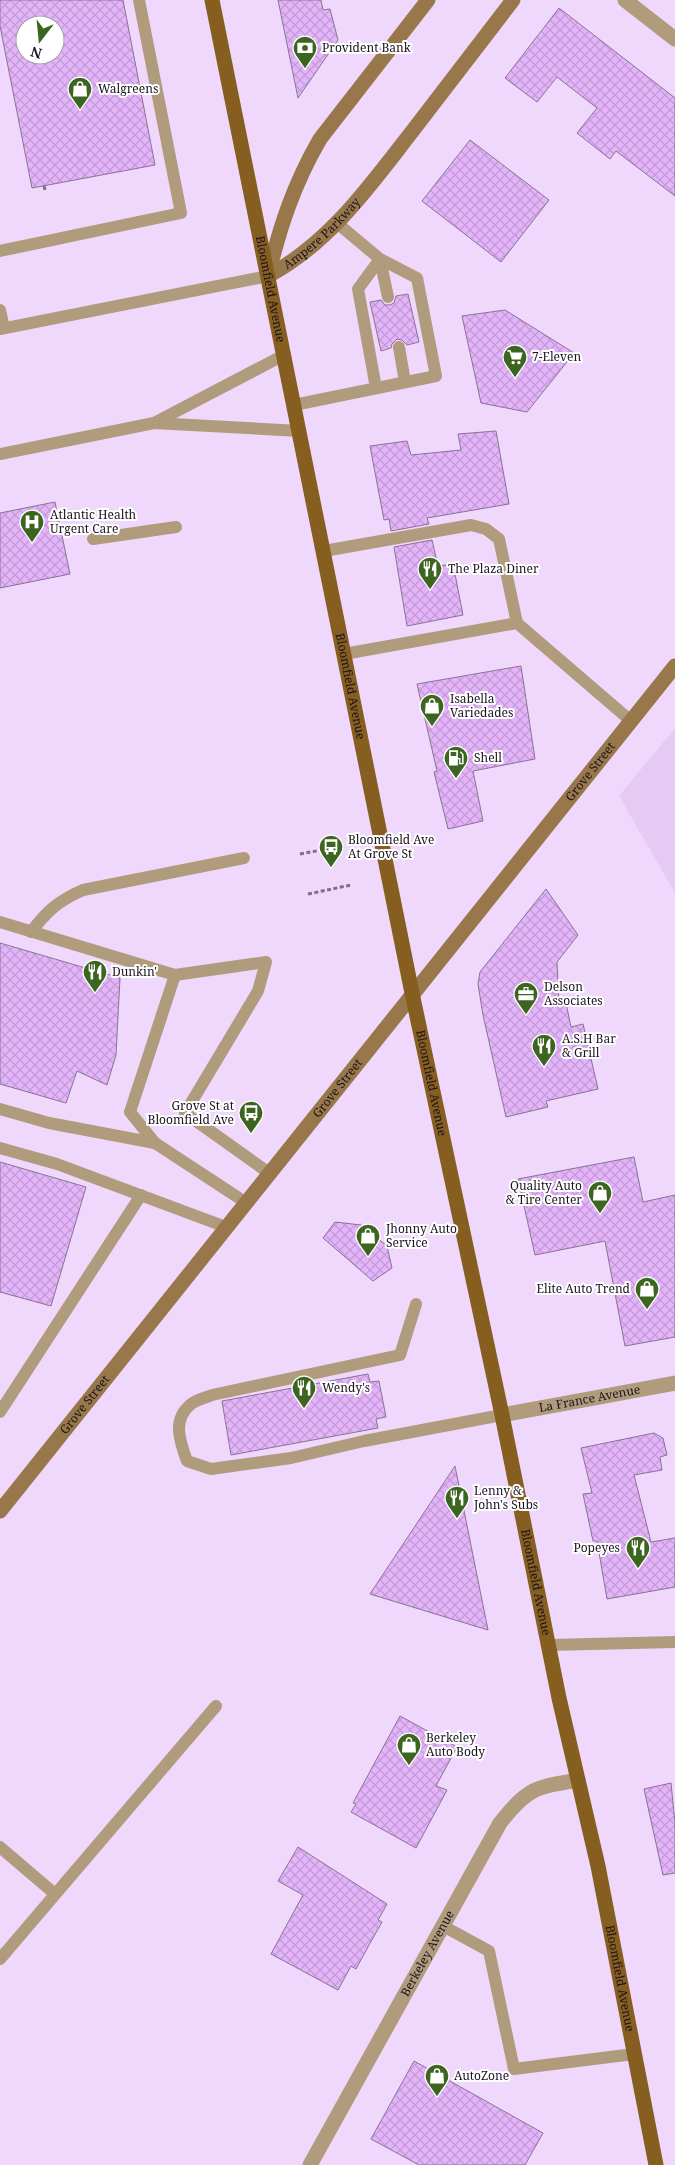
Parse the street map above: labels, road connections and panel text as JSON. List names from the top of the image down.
{
  "streets": {
    "main road": ["Ampere Parkway", "Bloomfield Avenue", "Grove Street"],
    "street": ["La France Avenue", "Berkeley Avenue"]
  },
  "crossings": [
    ["Ampere Parkway", "Bloomfield Avenue"],
    ["Bloomfield Avenue", "Grove Street"],
    ["Bloomfield Avenue", "La France Avenue"],
    ["Bloomfield Avenue", "Berkeley Avenue"]
  ],
  "places": {
    "bank": ["Provident Bank"],
    "shop": [
      "Walgreens",
      "Isabella Variedades",
      "Quality Auto & Tire Center",
      "Jhonny Auto Service",
      "Elite Auto Trend",
      "Berkeley Auto Body",
      "AutoZone"
    ],
    "supermarket": ["7-Eleven"],
    "hospital": ["Atlantic Health Urgent Care"],
    "restaurant": [
      "The Plaza Diner",
      "Dunkin'",
      "A.S.H Bar & Grill",
      "Wendy's",
      "Lenny & John's Subs",
      "Popeyes"
    ],
    "fuel station": ["Shell"],
    "bus stop": ["Bloomfield Ave At Grove St", "Grove St at Bloomfield Ave"],
    "office": ["Delson Associates"]
  },
  "north": "bottom"
}
